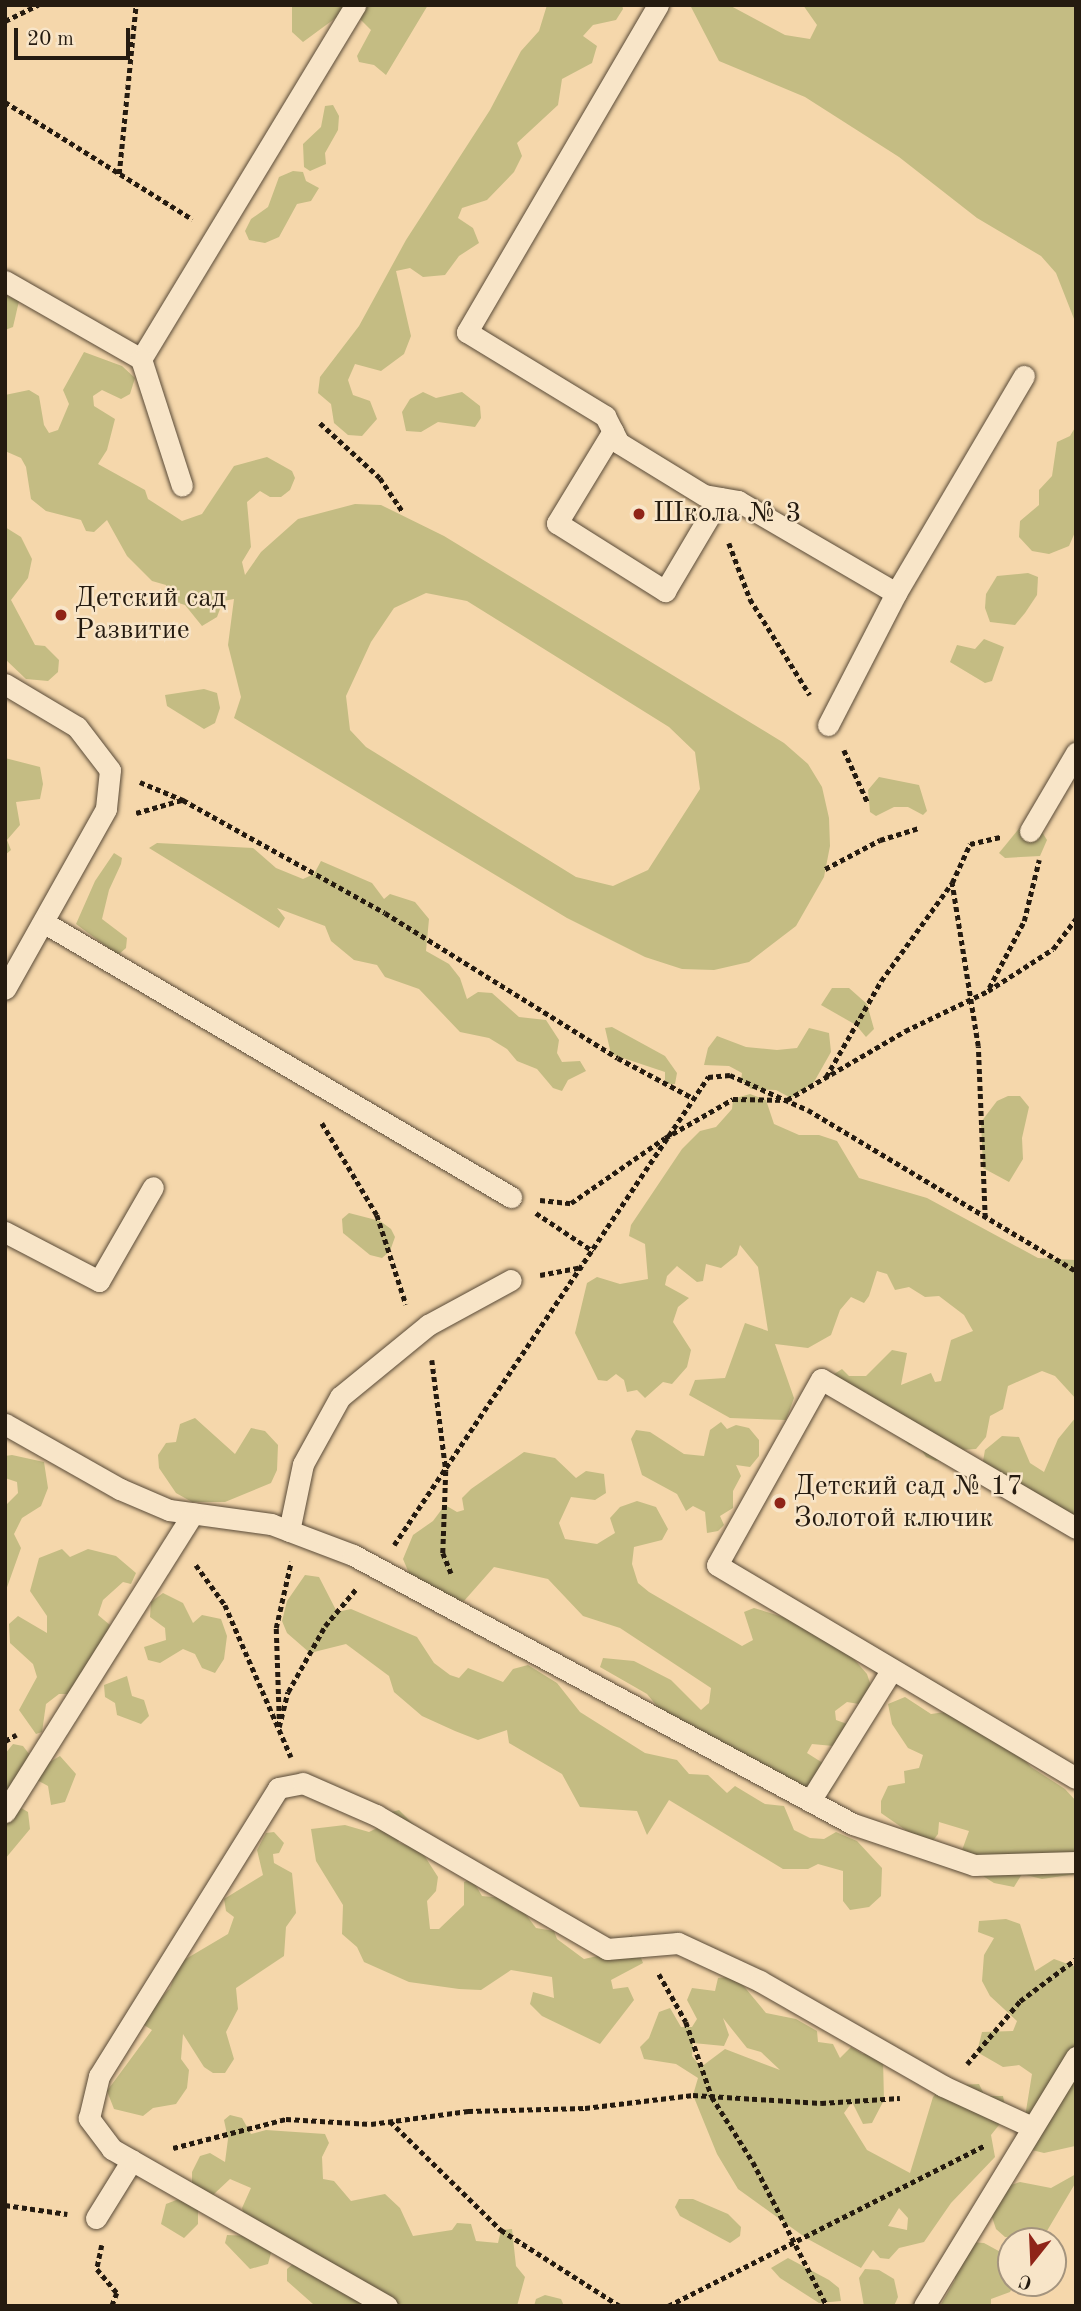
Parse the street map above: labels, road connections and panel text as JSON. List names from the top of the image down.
{
  "places": ["Школа № 3", "Детский сад Развитие", "Детский сад № 17 Золотой ключик"],
  "scale_bar": "20 m",
  "north": "bottom"
}
